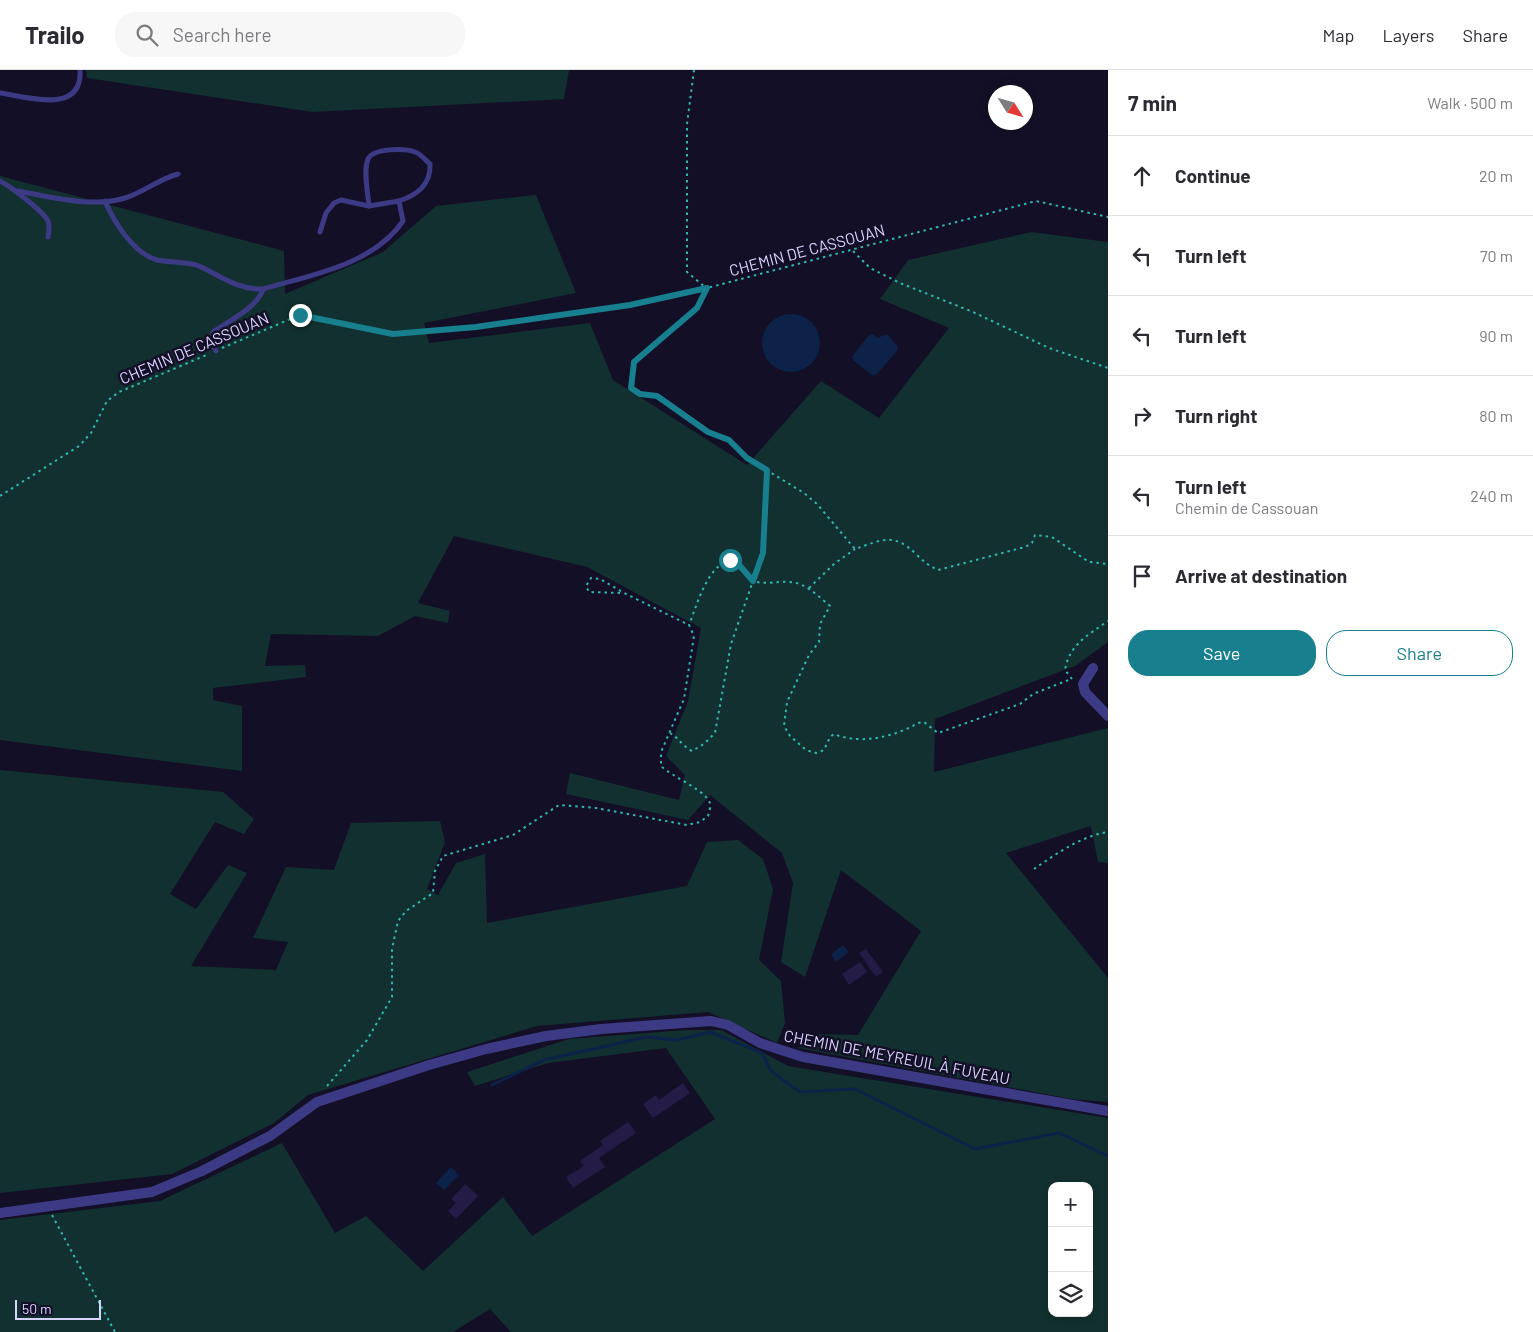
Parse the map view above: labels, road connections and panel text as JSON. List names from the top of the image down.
{
  "streets": {
    "street": ["CHEMIN DE MEYREUIL À FUVEAU"],
    "path": ["CHEMIN DE CASSOUAN"]
  },
  "scale_bar": "50 m",
  "north": "bottom right",
  "page": {
    "header": "Trailo",
    "search": "Search here",
    "nav": ["Map", "Layers", "Share"],
    "heading": ["7 min", "Walk · 500 m"],
    "list": [
      ["Continue", "20 m"],
      ["Turn left", "70 m"],
      ["Turn left", "90 m"],
      ["Turn right", "80 m"],
      ["Turn left", "Chemin de Cassouan", "240 m"],
      "Arrive at destination"
    ],
    "buttons": ["Save", "Share"],
    "map_buttons": ["+", "−"],
    "scale": "50 m"
  }
}
